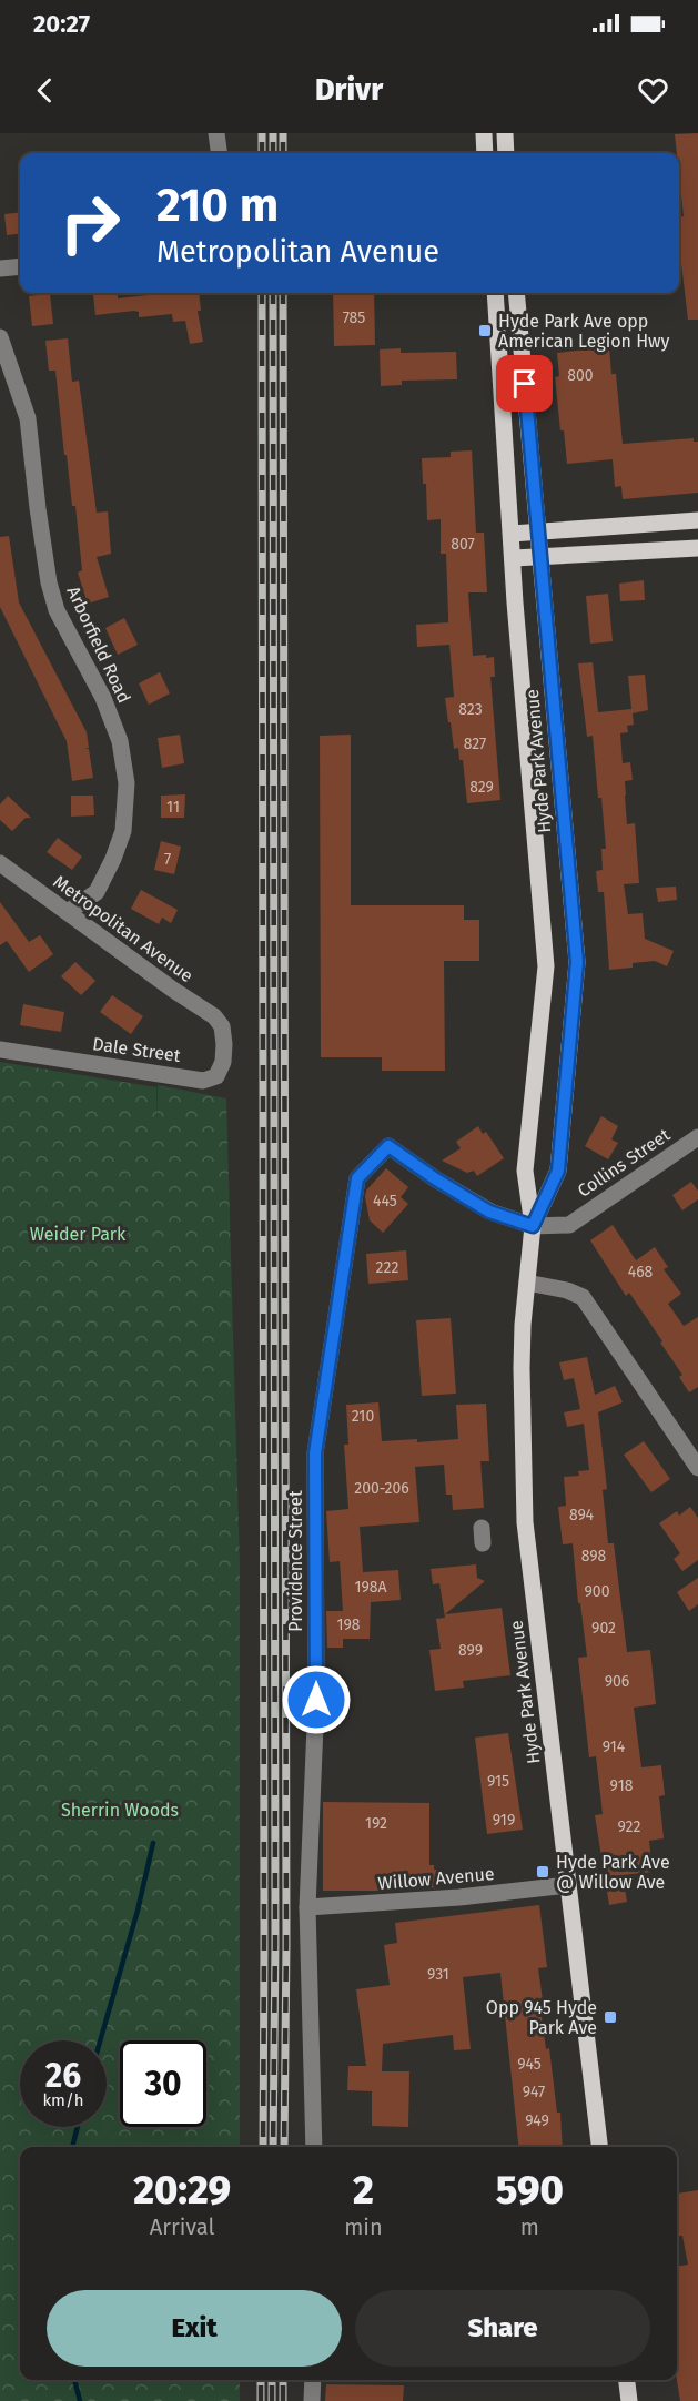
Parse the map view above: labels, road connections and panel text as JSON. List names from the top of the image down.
{
  "streets": {
    "main road": ["Hyde Park Avenue"],
    "street": [
      "Arborfield Road",
      "Metropolitan Avenue",
      "Dale Street",
      "Collins Street",
      "Providence Street",
      "Willow Avenue"
    ]
  },
  "crossings": [
    ["Arborfield Road", "Metropolitan Avenue"],
    ["Hyde Park Avenue", "Collins Street"],
    ["Hyde Park Avenue", "Providence Street"],
    ["Hyde Park Avenue", "Willow Avenue"],
    ["Metropolitan Avenue", "Dale Street"],
    ["Collins Street", "Providence Street"],
    ["Providence Street", "Willow Avenue"]
  ],
  "parks": ["Weider Park", "Sherrin Woods"],
  "places": {
    "transit": ["Hyde Park Ave opp American Legion Hwy", "Hyde Park Ave @ Willow Ave", "Opp 945 Hyde Park Ave"]
  },
  "house_numbers": [
    "785",
    "800",
    "807",
    "823",
    "827",
    "829",
    "11",
    "7",
    "445",
    "222",
    "468",
    "210",
    "200-206",
    "894",
    "898",
    "198A",
    "900",
    "198",
    "902",
    "899",
    "906",
    "914",
    "915",
    "918",
    "919",
    "192",
    "922",
    "931",
    "945",
    "947",
    "949"
  ],
  "page": {
    "status": "20:27",
    "header": "Drivr",
    "turn": ["210 m", "Metropolitan Avenue"],
    "speed": "26 km/h",
    "limit": "30",
    "eta": [
      "20:29",
      "Arrival",
      "2",
      "min",
      "590",
      "m"
    ],
    "buttons": ["Exit", "Share"]
  }
}
